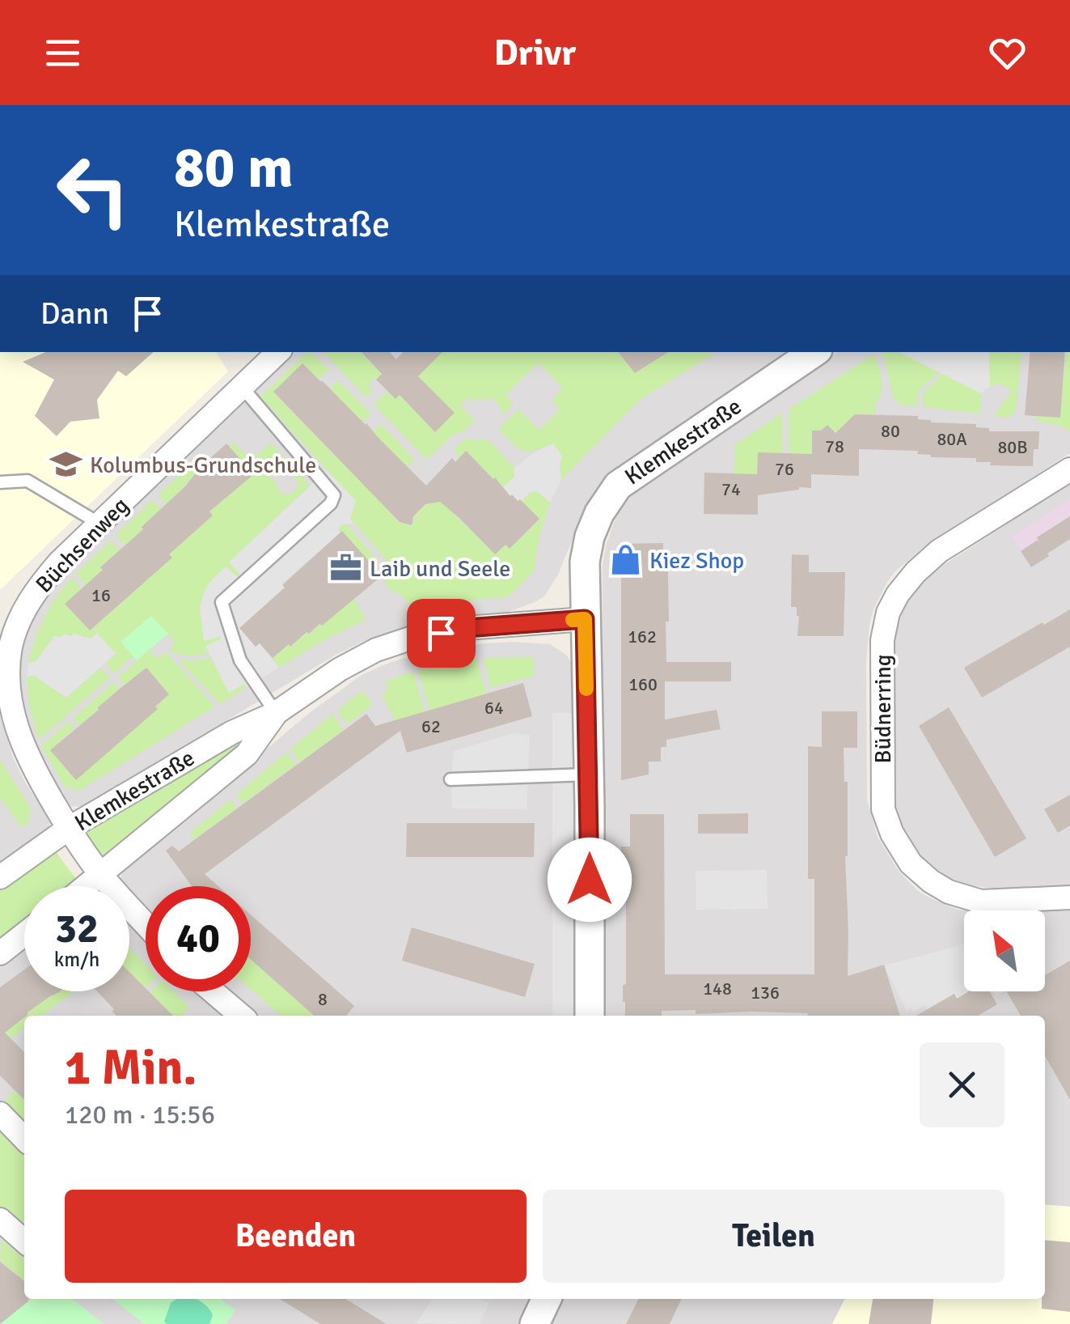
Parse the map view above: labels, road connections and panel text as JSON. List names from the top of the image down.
{
  "streets": {
    "street": ["Klemkestraße", "Büchsenweg", "Büdnerring"]
  },
  "crossings": [
    ["Klemkestraße", "Büchsenweg"]
  ],
  "places": {
    "school or university": ["Kolumbus-Grundschule"],
    "shop": ["Kiez Shop"],
    "office": ["Laib und Seele"]
  },
  "house_numbers": [
    "80",
    "80A",
    "78",
    "80B",
    "76",
    "74",
    "16",
    "162",
    "160",
    "64",
    "62",
    "148",
    "136",
    "8"
  ],
  "north": "top left",
  "page": {
    "header": "Drivr",
    "turn": ["80 m", "Klemkestraße"],
    "then": "Dann",
    "speed": "32 km/h",
    "limit": "40",
    "heading": ["1 Min.", "120 m · 15:56"],
    "buttons": ["Beenden", "Teilen"]
  }
}
